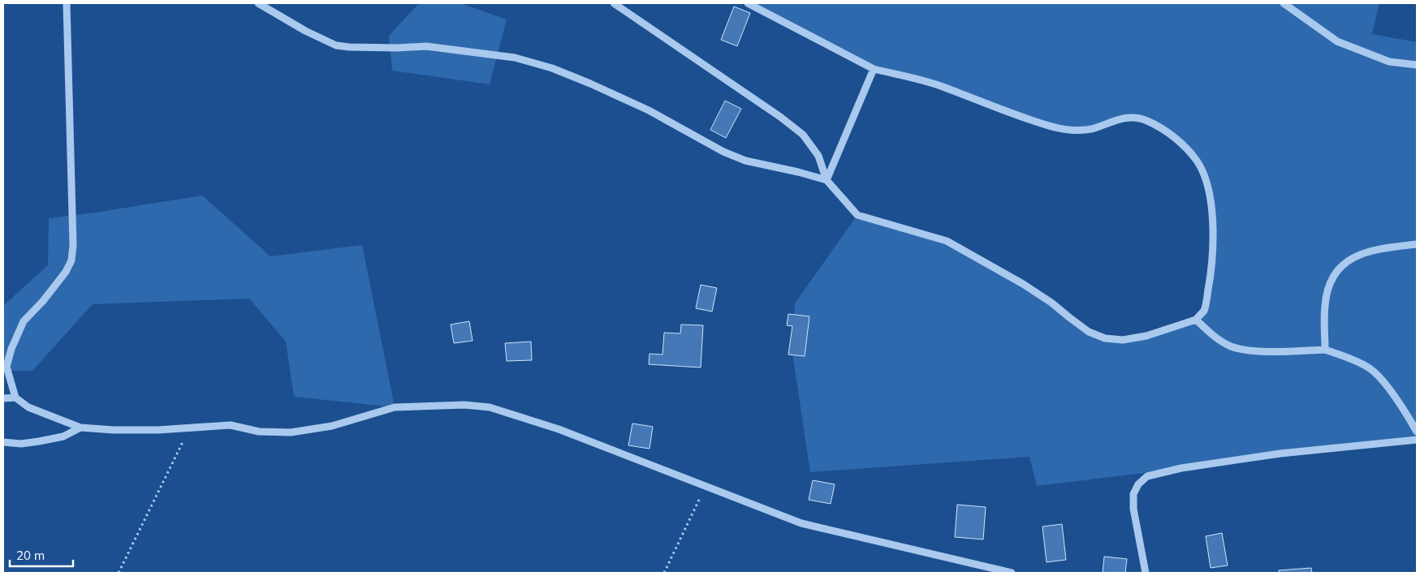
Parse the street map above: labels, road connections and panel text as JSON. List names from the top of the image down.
{
  "scale_bar": "20 m"
}
